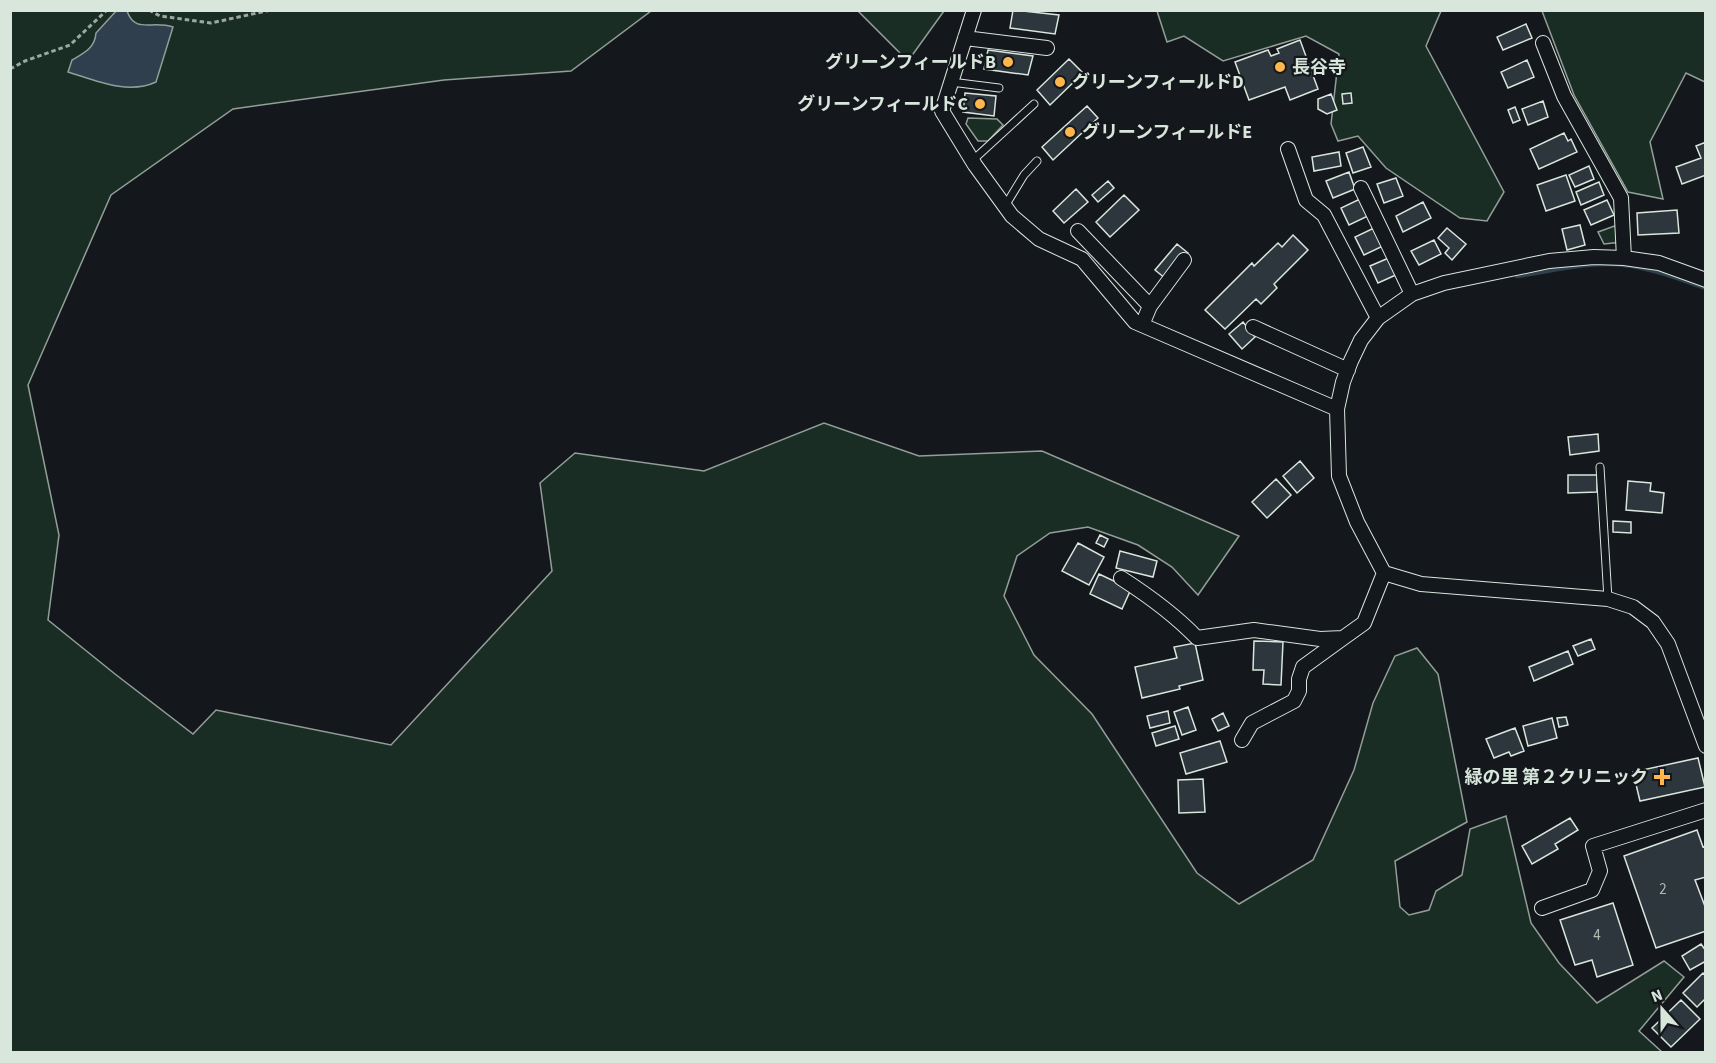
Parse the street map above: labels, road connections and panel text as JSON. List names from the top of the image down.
{
  "places": {
    "other": [
      "グリーンフィールドB",
      "長谷寺",
      "グリーンフィールドD",
      "グリーンフィールドC",
      "グリーンフィールドE"
    ],
    "health": ["緑の里 第２クリニック"]
  },
  "house_numbers": ["2", "4"],
  "north": "top"
}
